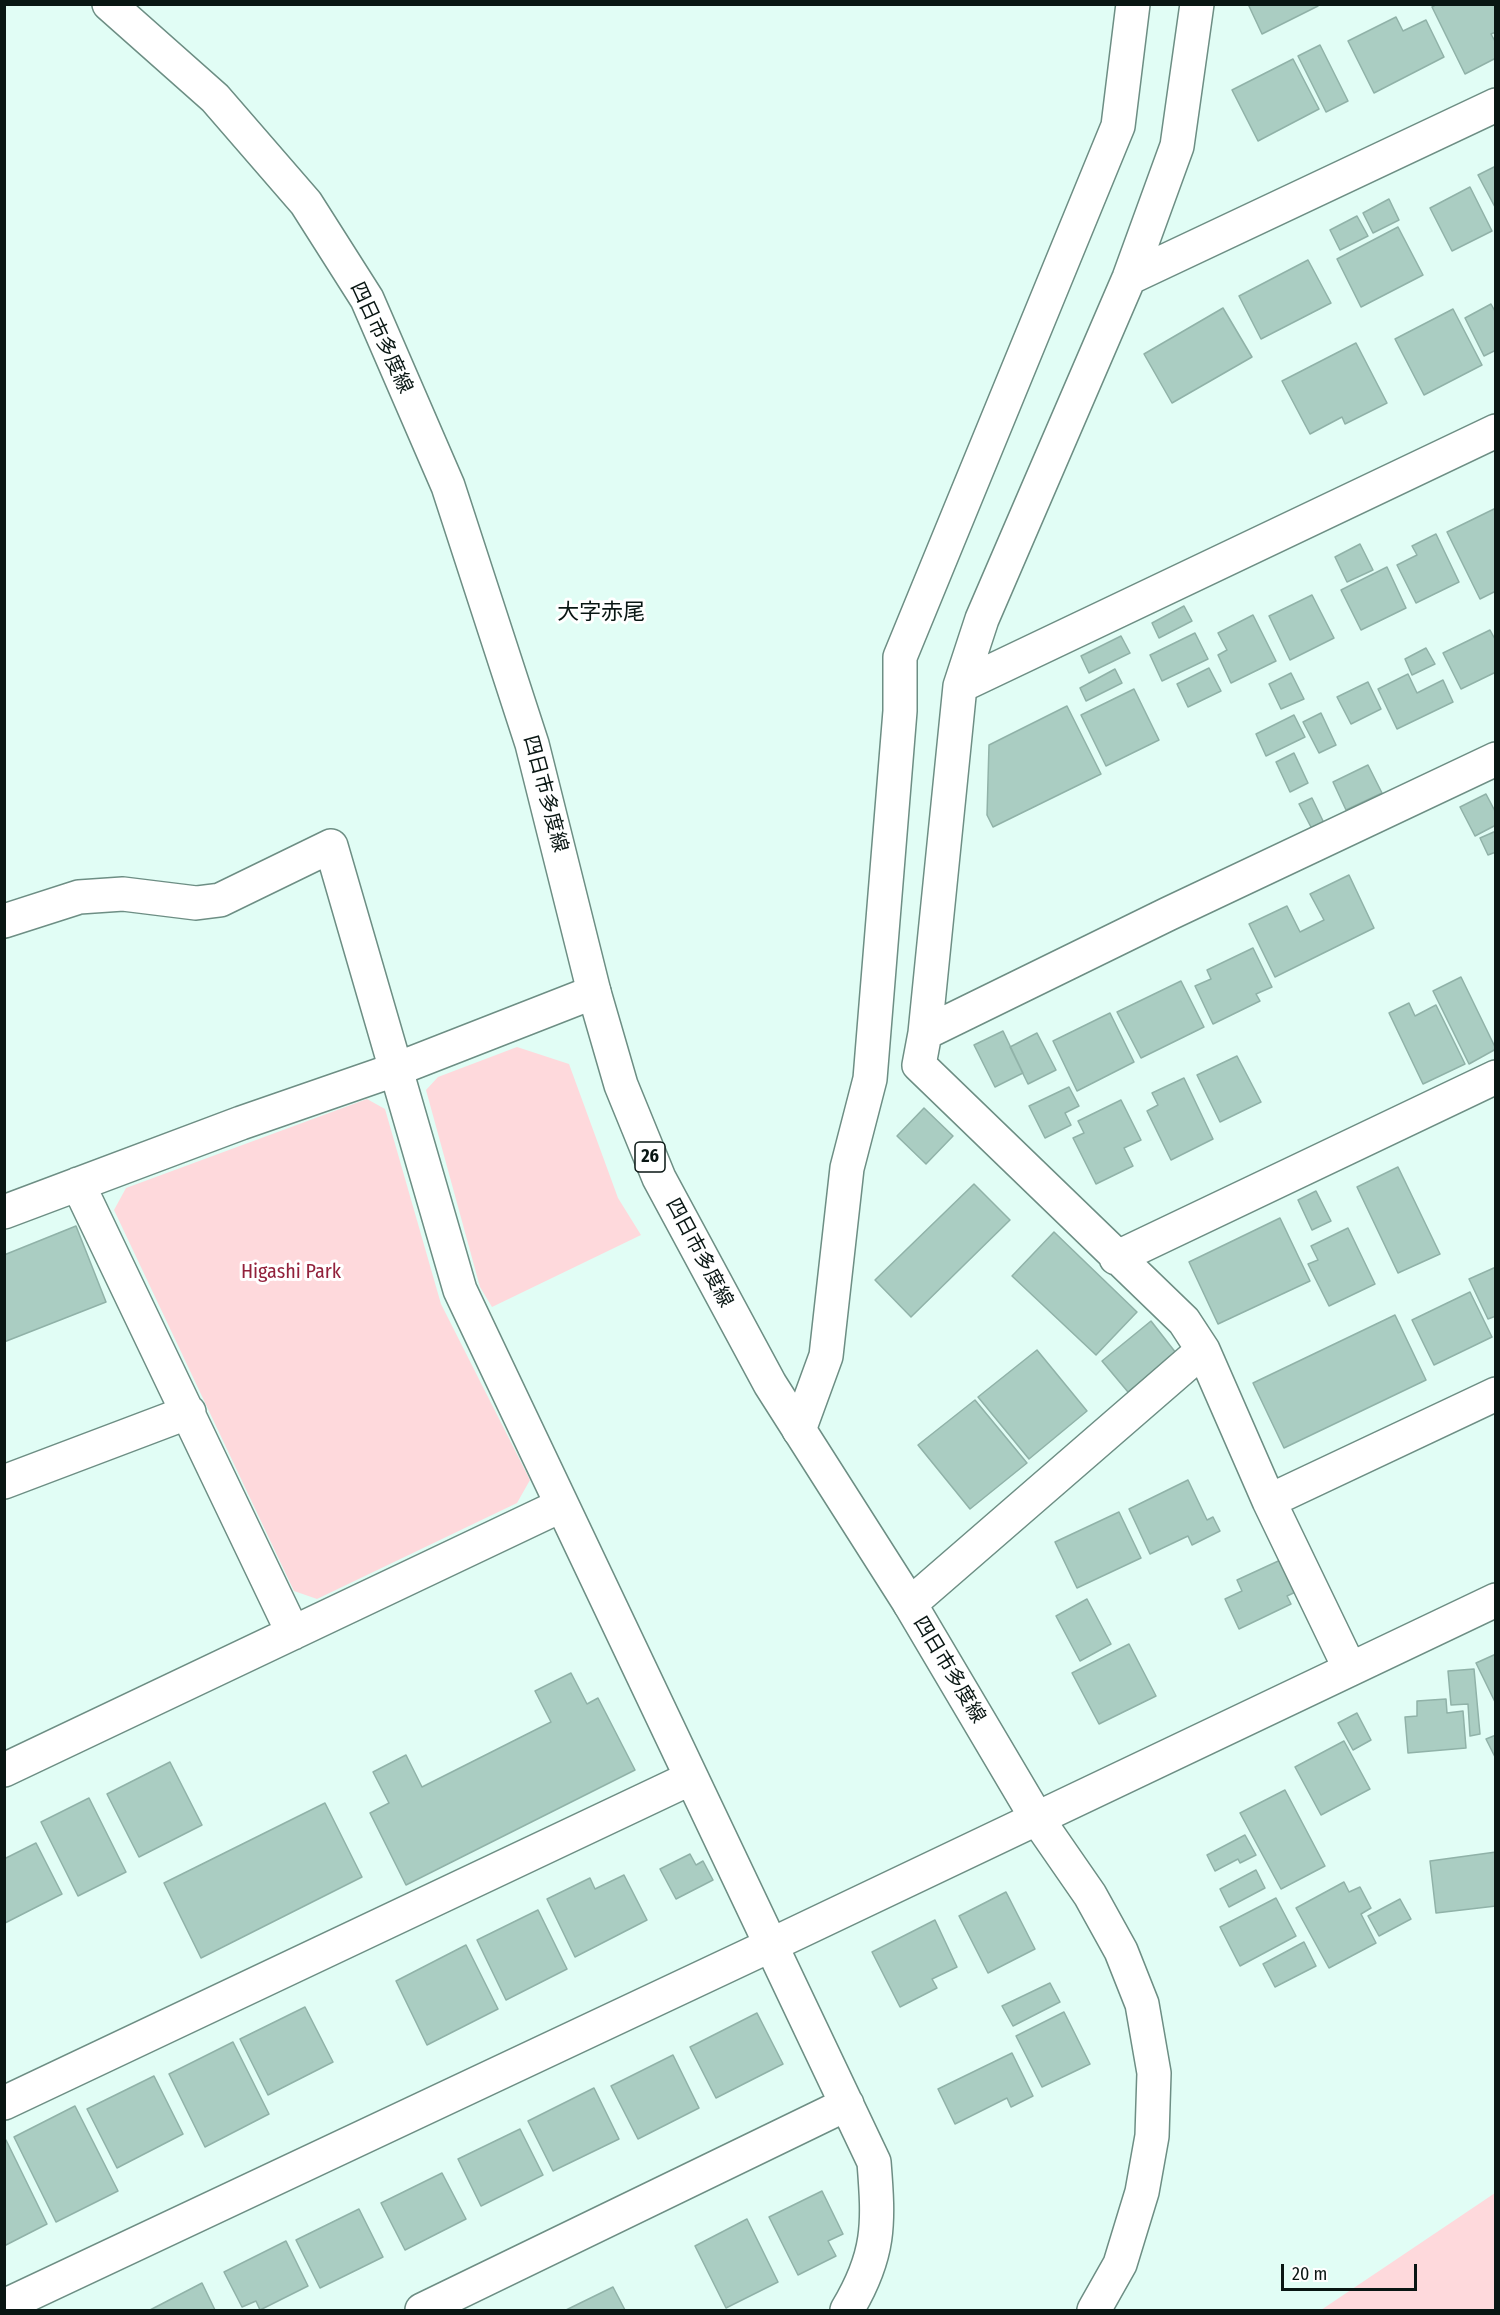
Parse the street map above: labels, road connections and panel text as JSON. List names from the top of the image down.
{
  "streets": {
    "street": ["四日市多度線", "26"]
  },
  "districts": ["大字赤尾"],
  "parks": ["Higashi Park"],
  "scale_bar": "20 m"
}
